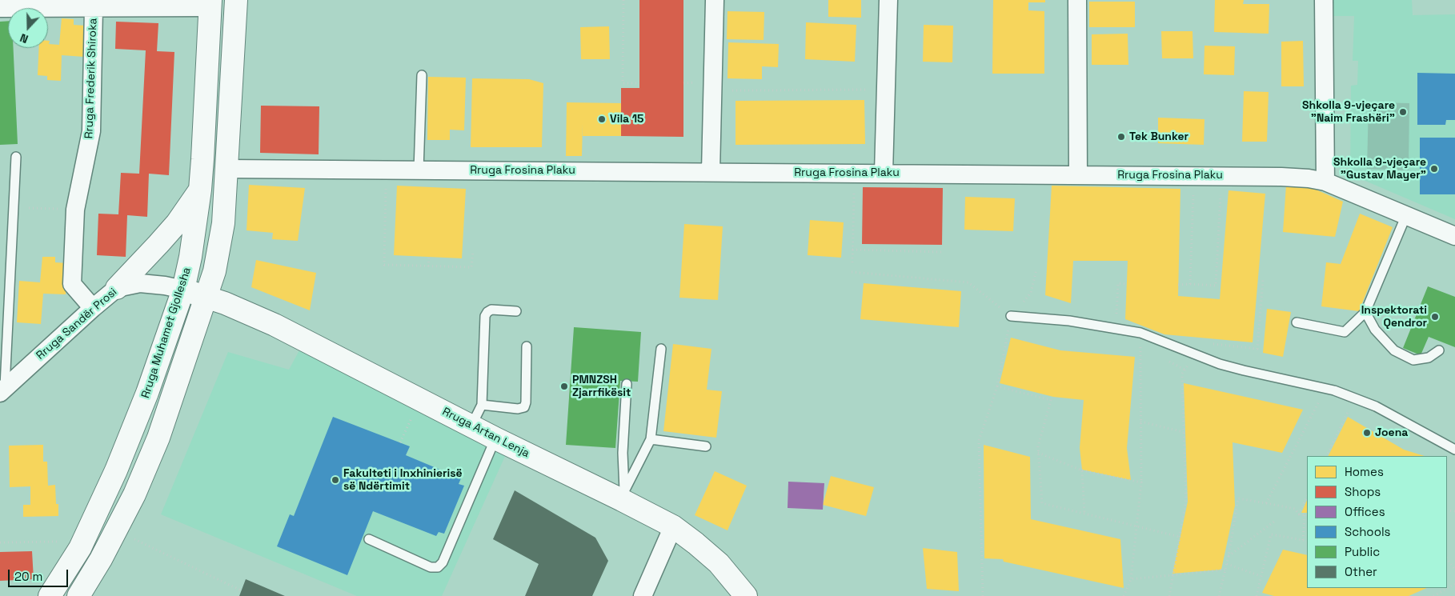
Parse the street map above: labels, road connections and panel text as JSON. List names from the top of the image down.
{
  "streets": {
    "main road": ["Rruga Muhamet Gjollesha", "Rruga Artan Lenja"],
    "street": ["Rruga Frederik Shiroka", "Rruga Frosina Plaku", "Rruga Sandër Prosi"]
  },
  "crossings": [
    ["Rruga Frederik Shiroka", "Rruga Sandër Prosi"],
    ["Rruga Frederik Shiroka", "Rruga Muhamet Gjollesha"],
    ["Rruga Sandër Prosi", "Rruga Muhamet Gjollesha"],
    ["Rruga Sandër Prosi", "Rruga Artan Lenja"],
    ["Rruga Muhamet Gjollesha", "Rruga Artan Lenja"]
  ],
  "places": [
    "Shkolla 9-vjeçare \"Naim Frashëri\"",
    "Vila 15",
    "Tek Bunker",
    "Shkolla 9-vjeçare \"Gustav Mayer\"",
    "Inspektorati Qendror",
    "PMNZSH Zjarrfikësit",
    "Joena",
    "Fakulteti i Inxhinierisë së Ndërtimit"
  ],
  "legend": [
    "Homes",
    "Shops",
    "Offices",
    "Schools",
    "Public",
    "Other"
  ],
  "scale_bar": "20 m",
  "north": "bottom"
}
